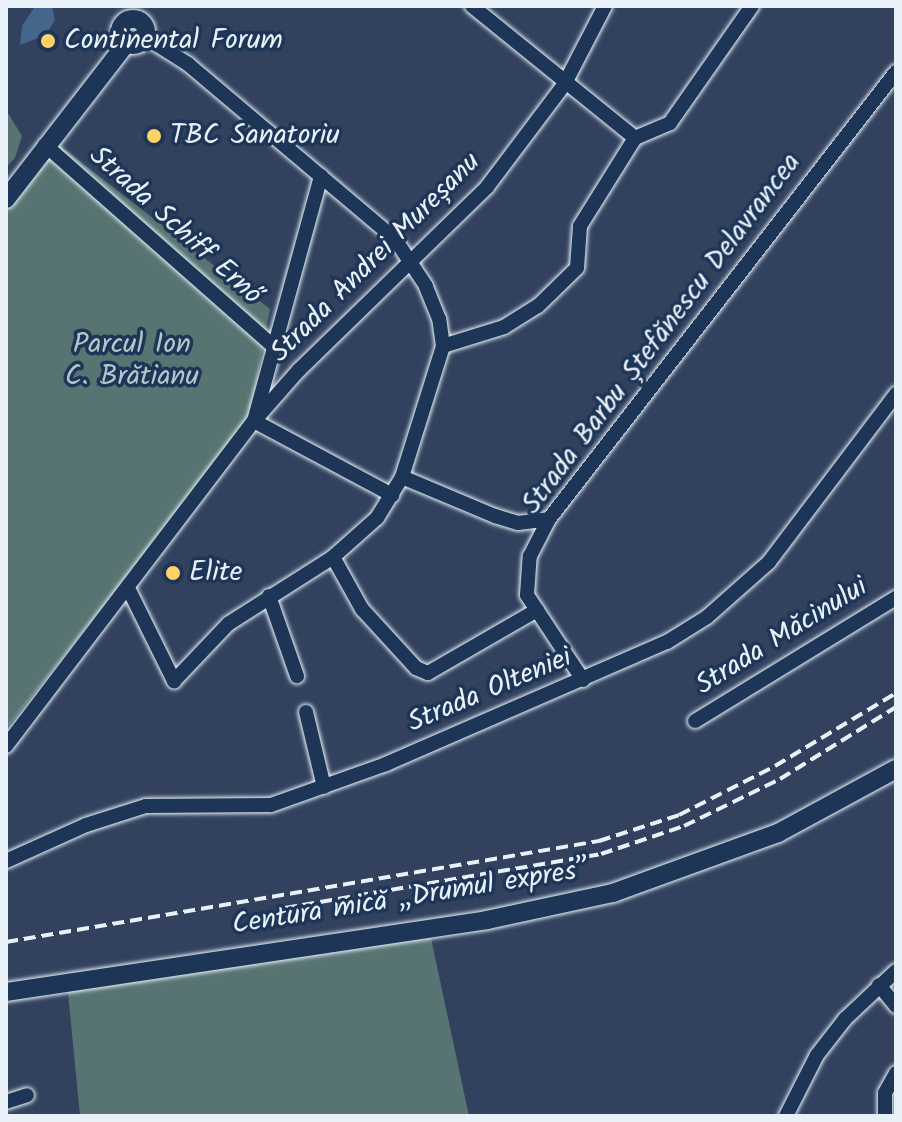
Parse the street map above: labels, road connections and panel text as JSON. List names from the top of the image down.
{
  "streets": {
    "main road": ["Centura mică „Drumul expres”"],
    "street": [
      "Strada Schiff Ernő",
      "Strada Andrei Mureșanu",
      "Strada Barbu Ștefănescu Delavrancea",
      "Strada Măcinului",
      "Strada Olteniei"
    ]
  },
  "crossings": [
    ["Strada Barbu Ștefănescu Delavrancea", "Strada Olteniei"]
  ],
  "parks": ["Parcul Ion C. Brătianu"],
  "places": ["Continental Forum", "TBC Sanatoriu", "Elite"]
}
